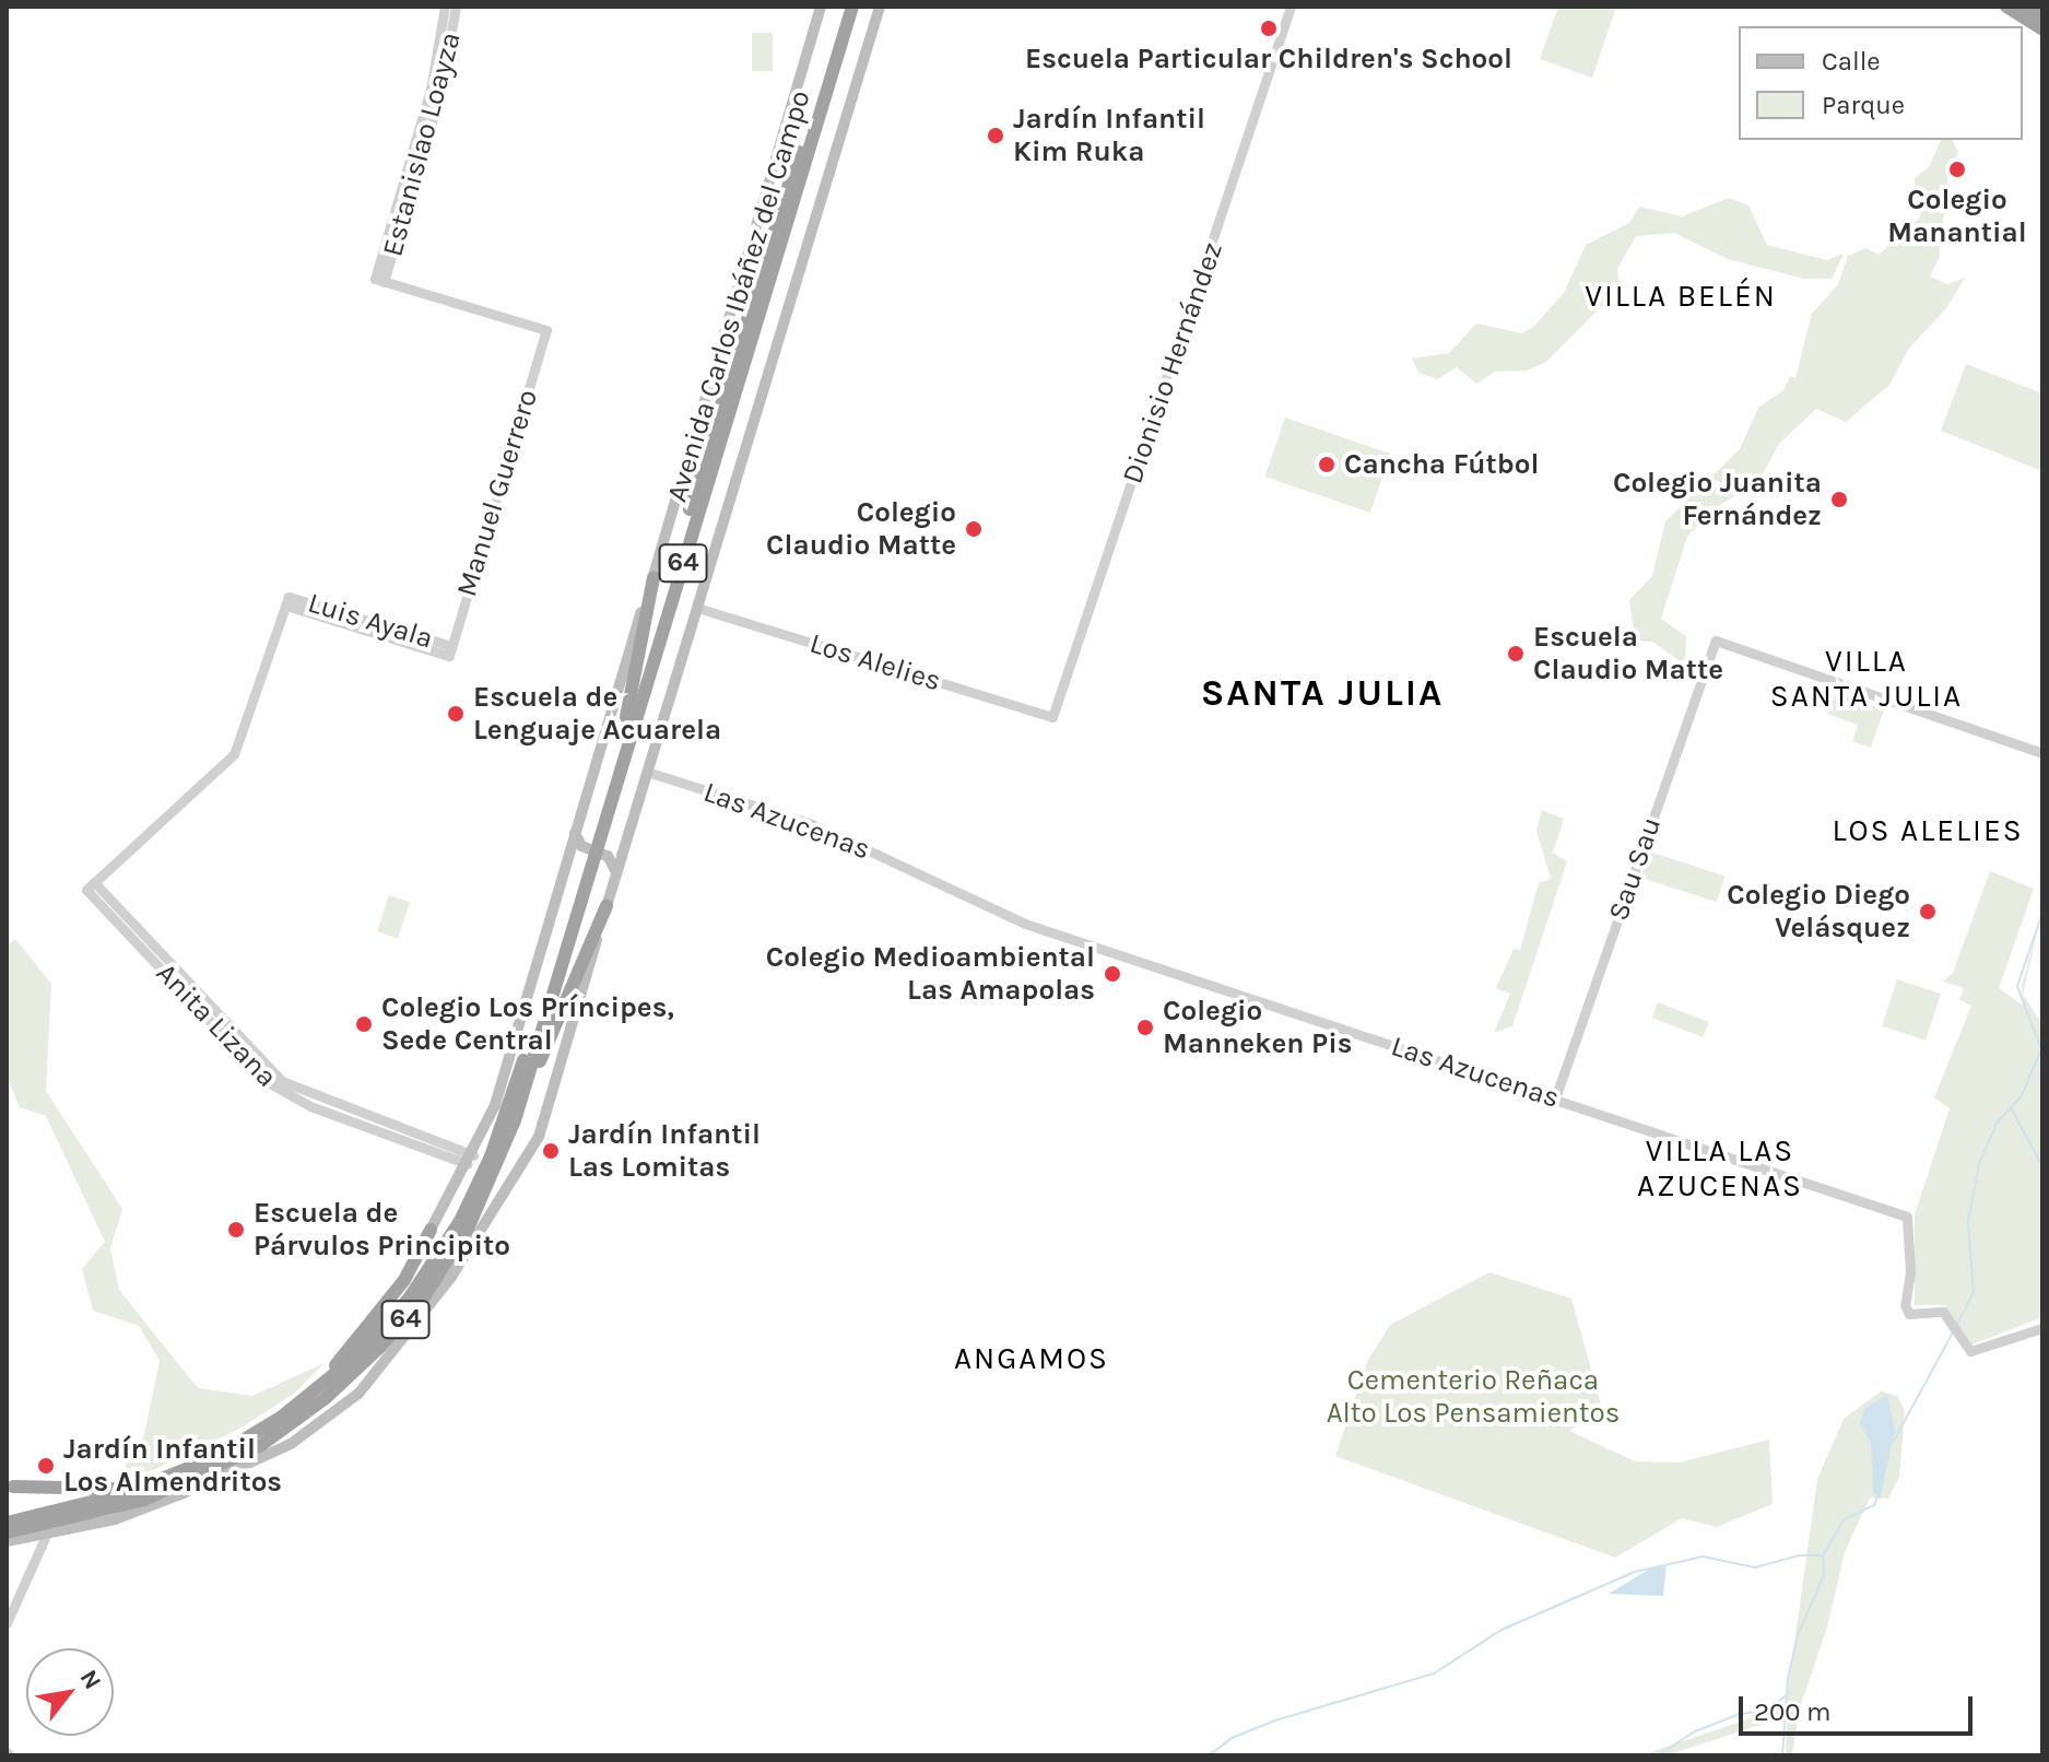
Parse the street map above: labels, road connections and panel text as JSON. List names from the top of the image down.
{
  "streets": {
    "highway": ["Avenida Carlos Ibáñez del Campo", "64"],
    "street": [
      "Estanislao Loayza",
      "Dionisio Hernández",
      "Manuel Guerrero",
      "Luis Ayala",
      "Los Alelies",
      "Las Azucenas",
      "Sau Sau",
      "Anita Lizana"
    ]
  },
  "crossings": [
    ["Estanislao Loayza", "Manuel Guerrero"],
    ["Avenida Carlos Ibáñez del Campo", "64"],
    ["Avenida Carlos Ibáñez del Campo", "Los Alelies"],
    ["Avenida Carlos Ibáñez del Campo", "Las Azucenas"],
    ["Avenida Carlos Ibáñez del Campo", "Anita Lizana"],
    ["Dionisio Hernández", "Los Alelies"],
    ["Manuel Guerrero", "Luis Ayala"],
    ["Luis Ayala", "Anita Lizana"],
    ["Las Azucenas", "Sau Sau"]
  ],
  "districts": [
    "VILLA BELÉN",
    "VILLA SANTA JULIA",
    "SANTA JULIA",
    "LOS ALELIES",
    "VILLA LAS AZUCENAS",
    "ANGAMOS"
  ],
  "parks": ["Cementerio Reñaca Alto Los Pensamientos"],
  "places": [
    "Escuela Particular Children's School",
    "Jardín Infantil Kim Ruka",
    "Colegio Manantial",
    "Cancha Fútbol",
    "Colegio Juanita Fernández",
    "Colegio Claudio Matte",
    "Escuela Claudio Matte",
    "Escuela de Lenguaje Acuarela",
    "Colegio Diego Velásquez",
    "Colegio Medioambiental Las Amapolas",
    "Colegio Los Príncipes, Sede Central",
    "Colegio Manneken Pis",
    "Jardín Infantil Las Lomitas",
    "Escuela de Párvulos Principito",
    "Jardín Infantil Los Almendritos"
  ],
  "legend": ["Calle", "Parque"],
  "scale_bar": "200 m",
  "north": "top right"
}
